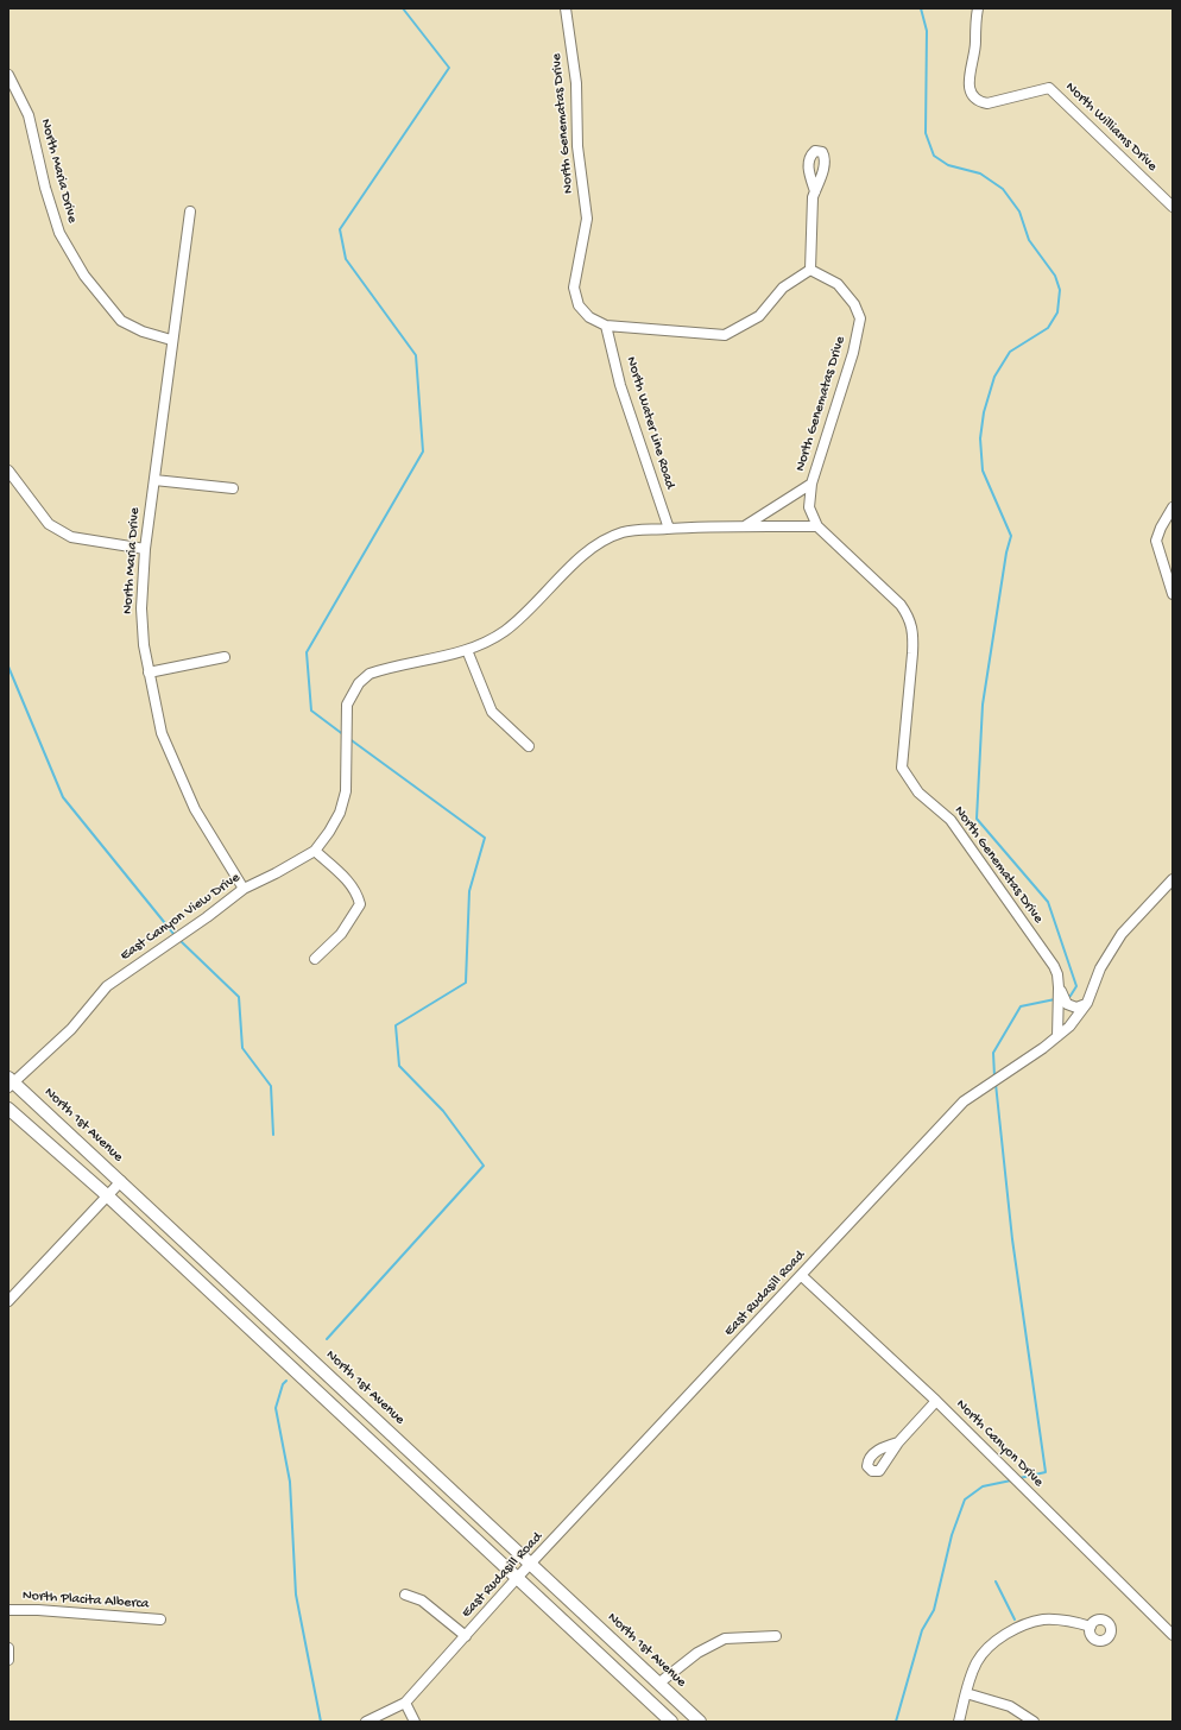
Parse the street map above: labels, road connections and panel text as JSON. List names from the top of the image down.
{
  "streets": {
    "main road": ["North 1st Avenue"],
    "street": [
      "North Genematas Drive",
      "North Williams Drive",
      "North Maria Drive",
      "North Water Line Road",
      "East Canyon View Drive",
      "East Rudasill Road",
      "North Canyon Drive",
      "North Placita Alberca"
    ]
  },
  "crossings": [
    ["North Genematas Drive", "North Water Line Road"],
    ["North Genematas Drive", "East Canyon View Drive"],
    ["North Genematas Drive", "East Rudasill Road"],
    ["North Maria Drive", "East Canyon View Drive"],
    ["North Water Line Road", "East Canyon View Drive"],
    ["East Canyon View Drive", "North 1st Avenue"],
    ["North 1st Avenue", "East Rudasill Road"],
    ["East Rudasill Road", "North Canyon Drive"]
  ]
}
